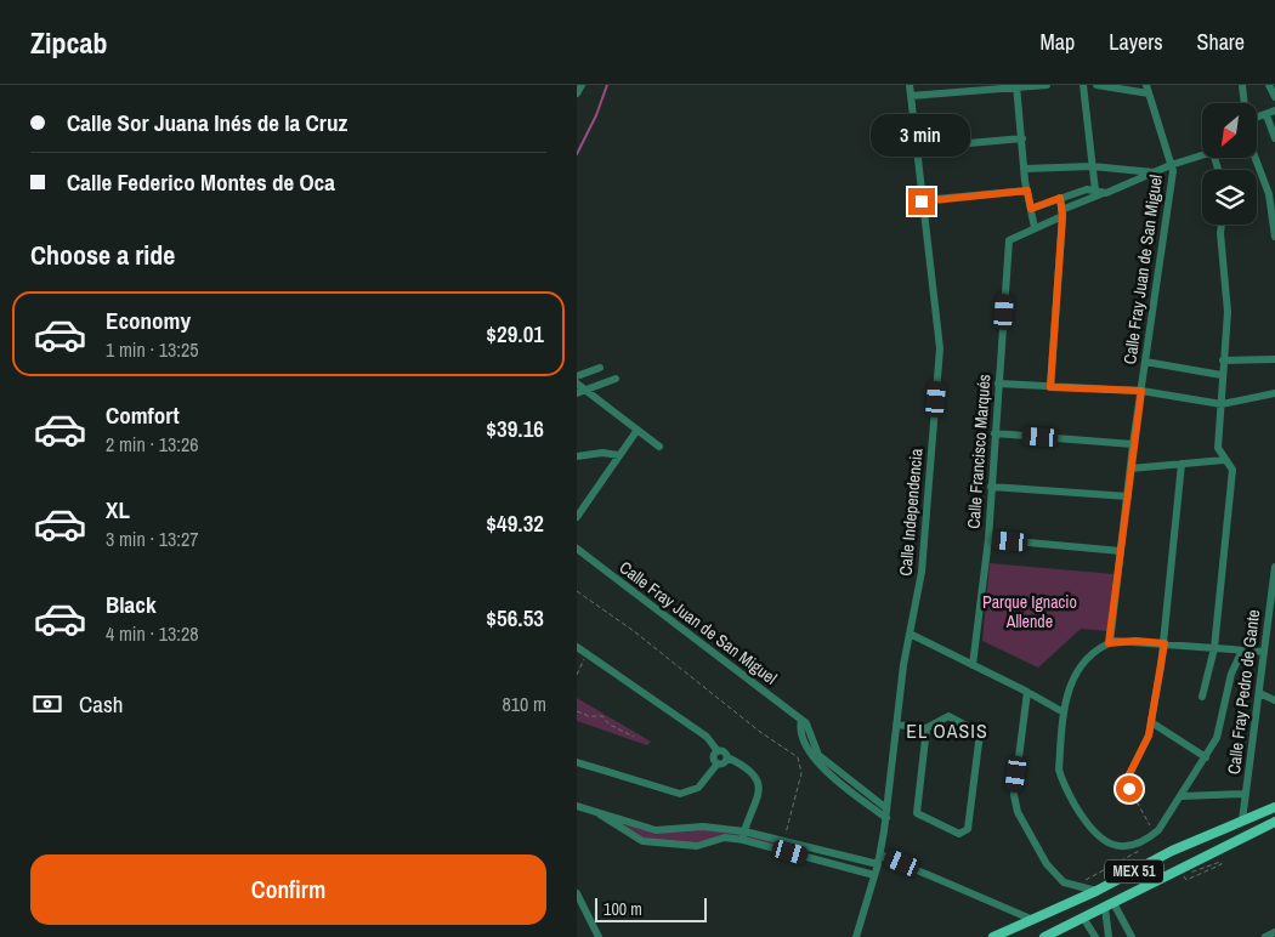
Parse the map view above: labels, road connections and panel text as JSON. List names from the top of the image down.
{
  "streets": {
    "main road": ["MEX 51"],
    "street": [
      "Calle Fray Juan de San Miguel",
      "Calle Francisco Marqués",
      "Calle Independencia",
      "Calle Fray Pedro de Gante"
    ]
  },
  "crossings": [
    ["Calle Fray Juan de San Miguel", "Calle Independencia"],
    ["Calle Fray Pedro de Gante", "MEX 51"]
  ],
  "districts": ["EL OASIS"],
  "parks": ["Parque Ignacio Allende"],
  "scale_bar": "100 m",
  "north": "bottom left",
  "page": {
    "header": "Zipcab",
    "nav": ["Map", "Layers", "Share"],
    "banner": ["Calle Sor Juana Inés de la Cruz", "Calle Federico Montes de Oca"],
    "bubble": "3 min",
    "heading": "Choose a ride",
    "list": [
      {
        "name": "Economy",
        "note": "1 min · 13:25",
        "value": "$29.01"
      },
      {
        "name": "Comfort",
        "note": "2 min · 13:26",
        "value": "$39.16"
      },
      {
        "name": "XL",
        "note": "3 min · 13:27",
        "value": "$49.32"
      },
      {
        "name": "Black",
        "note": "4 min · 13:28",
        "value": "$56.53"
      }
    ],
    "pay": ["Cash", "810 m"],
    "buttons": "Confirm",
    "scale": "100 m"
  }
}
